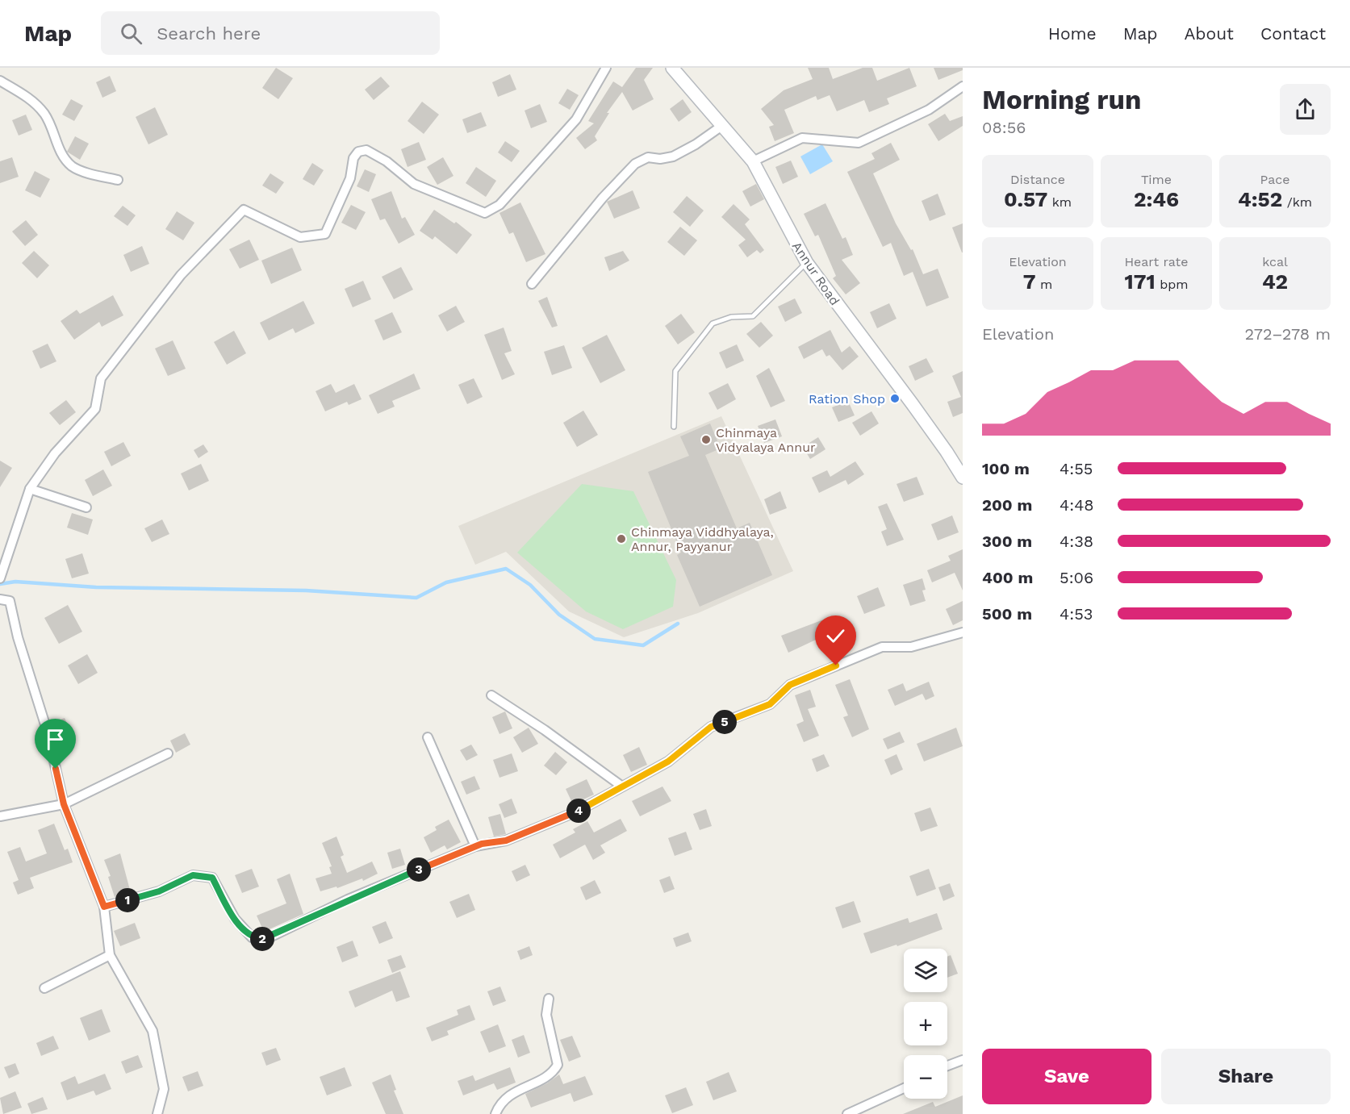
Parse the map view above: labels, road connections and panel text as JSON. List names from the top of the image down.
{
  "streets": {
    "main road": ["Annur Road"]
  },
  "places": ["Ration Shop", "Chinmaya Vidyalaya Annur", "Chinmaya Viddhyalaya, Annur, Payyanur"],
  "page": {
    "header": "Map",
    "search": "Search here",
    "nav": [
      "Home",
      "Map",
      "About",
      "Contact"
    ],
    "heading": ["Morning run", "08:56"],
    "stats": [
      ["Distance", "0.57 km"],
      ["Time", "2:46"],
      ["Pace", "4:52 /km"],
      ["Elevation", "7 m"],
      ["Heart rate", "171 bpm"],
      ["kcal", "42"]
    ],
    "chart": ["Elevation", "272–278 m"],
    "list": [
      {
        "name": "100 m",
        "note": "4:55"
      },
      {
        "name": "200 m",
        "note": "4:48"
      },
      {
        "name": "300 m",
        "note": "4:38"
      },
      {
        "name": "400 m",
        "note": "5:06"
      },
      {
        "name": "500 m",
        "note": "4:53"
      }
    ],
    "pins": [
      "5",
      "4",
      "3",
      "1",
      "2"
    ],
    "map_buttons": ["+", "−"],
    "buttons": ["Save", "Share"]
  }
}
